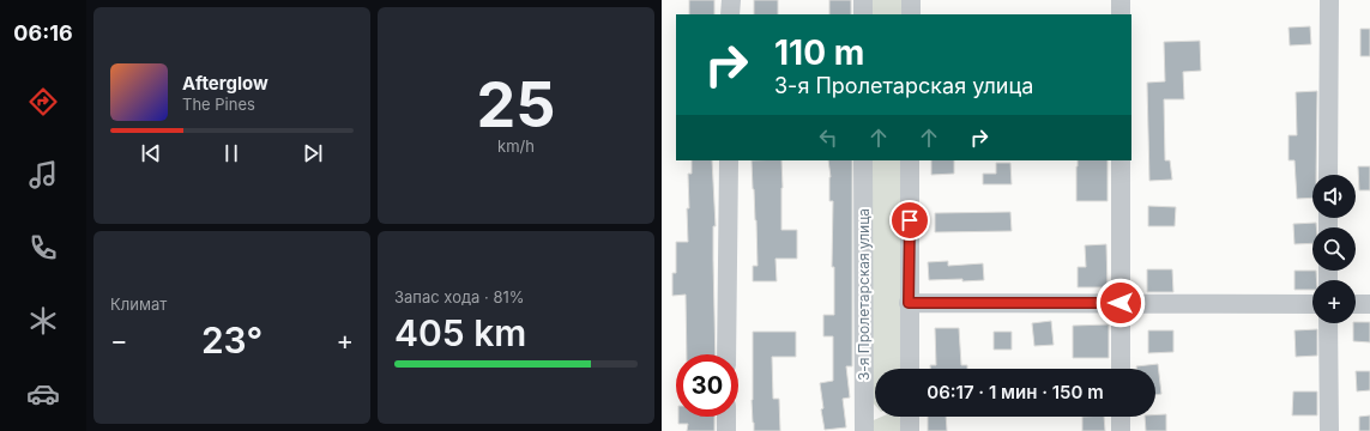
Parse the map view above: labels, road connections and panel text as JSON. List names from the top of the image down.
{
  "streets": {
    "street": ["3-я Пролетарская улица"]
  },
  "page": {
    "tabs": "06:16",
    "tile": [
      ["25", "km/h"],
      "Климат",
      ["Запас хода · 81%", "405 km"]
    ],
    "turn": ["110 m", "3-я Пролетарская улица"],
    "song": ["Afterglow", "The Pines"],
    "map_buttons": "+",
    "heat": ["−", "23°", "+"],
    "limit": "30",
    "trip": "06:17 · 1 мин · 150 m"
  }
}
